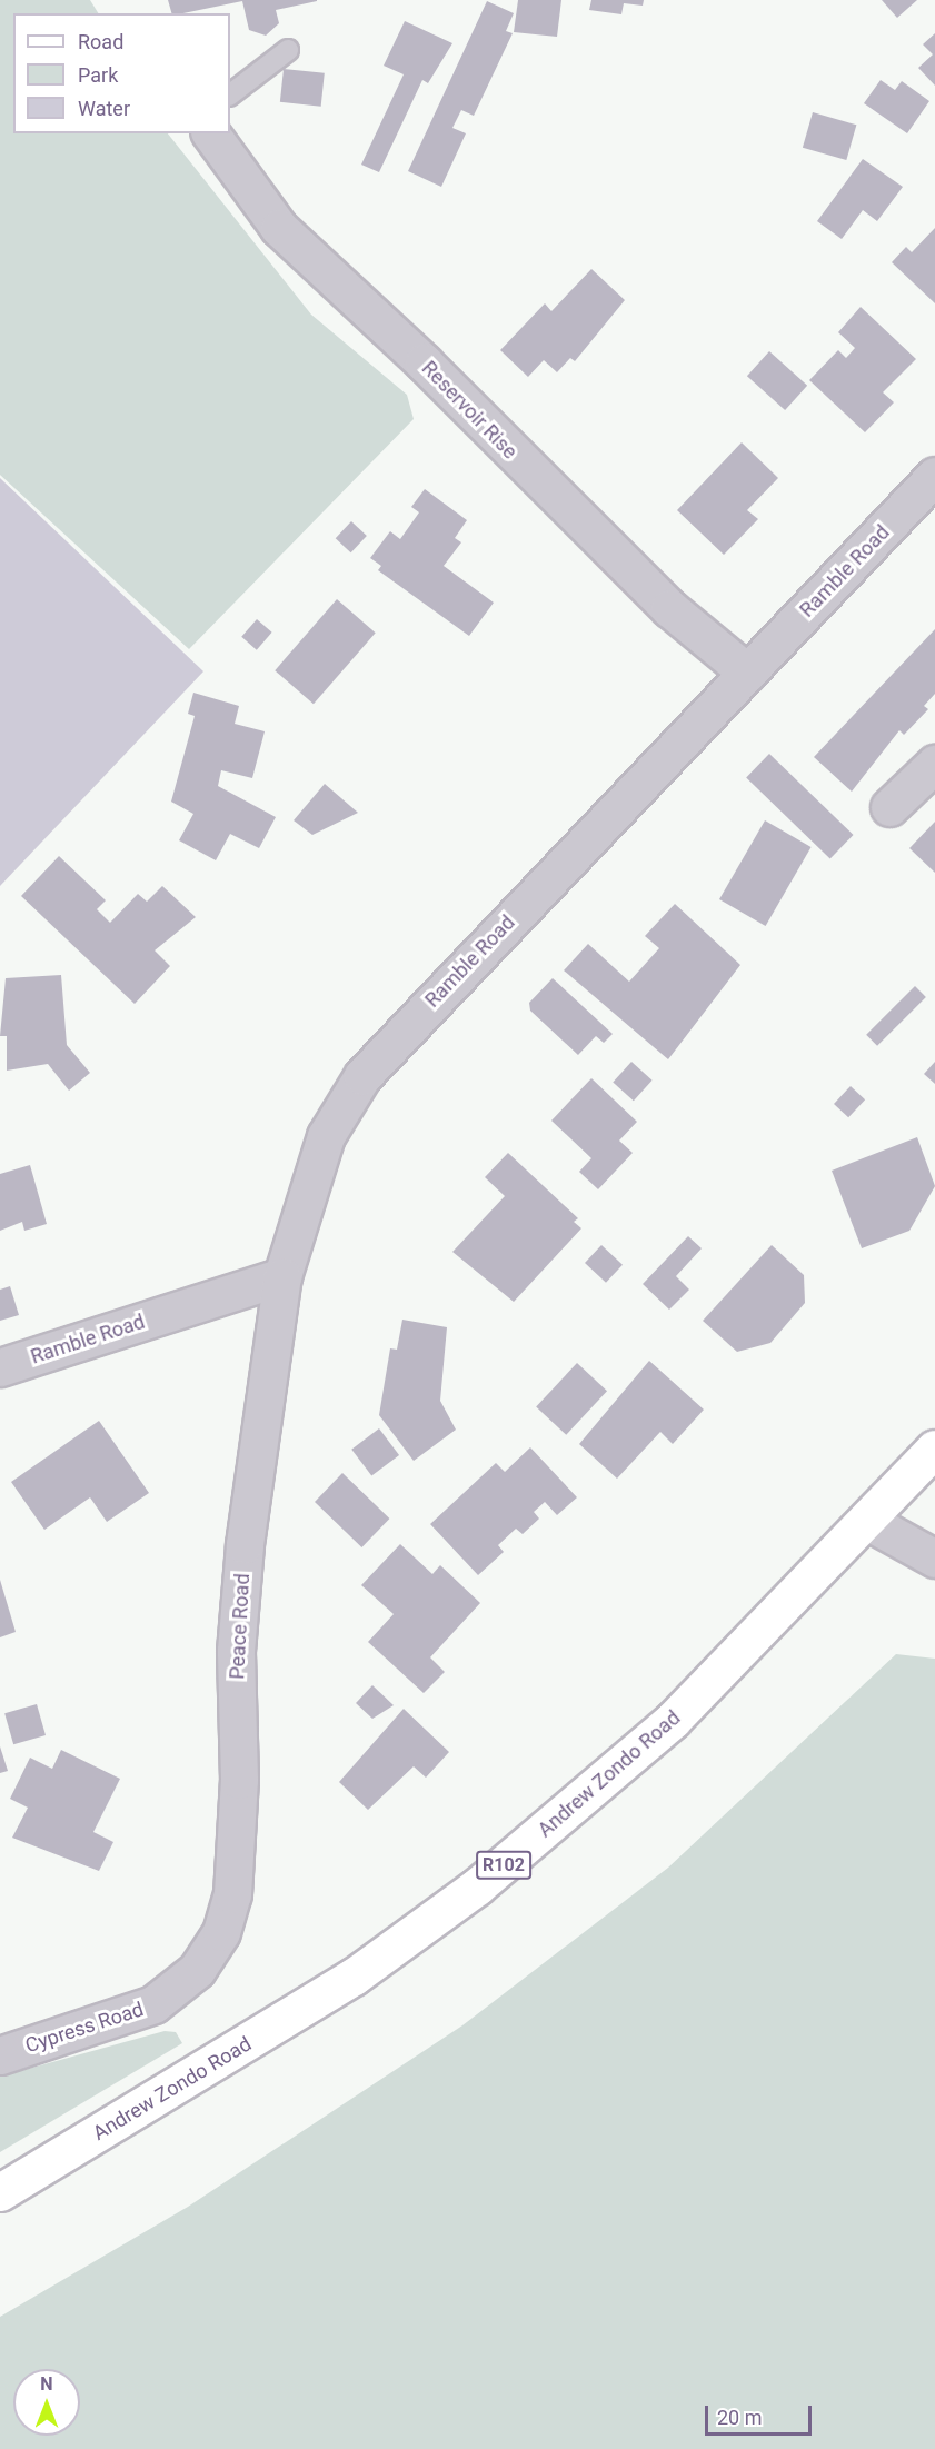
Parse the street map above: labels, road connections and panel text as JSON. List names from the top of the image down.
{
  "streets": {
    "main road": ["Andrew Zondo Road", "R102"],
    "street": [
      "Reservoir Rise",
      "Ramble Road",
      "Peace Road",
      "Cypress Road"
    ]
  },
  "crossings": [
    ["Reservoir Rise", "Ramble Road"],
    ["Ramble Road", "Peace Road"],
    ["Peace Road", "Cypress Road"]
  ],
  "legend": ["Road", "Park", "Water"],
  "scale_bar": "20 m",
  "north": "top"
}
